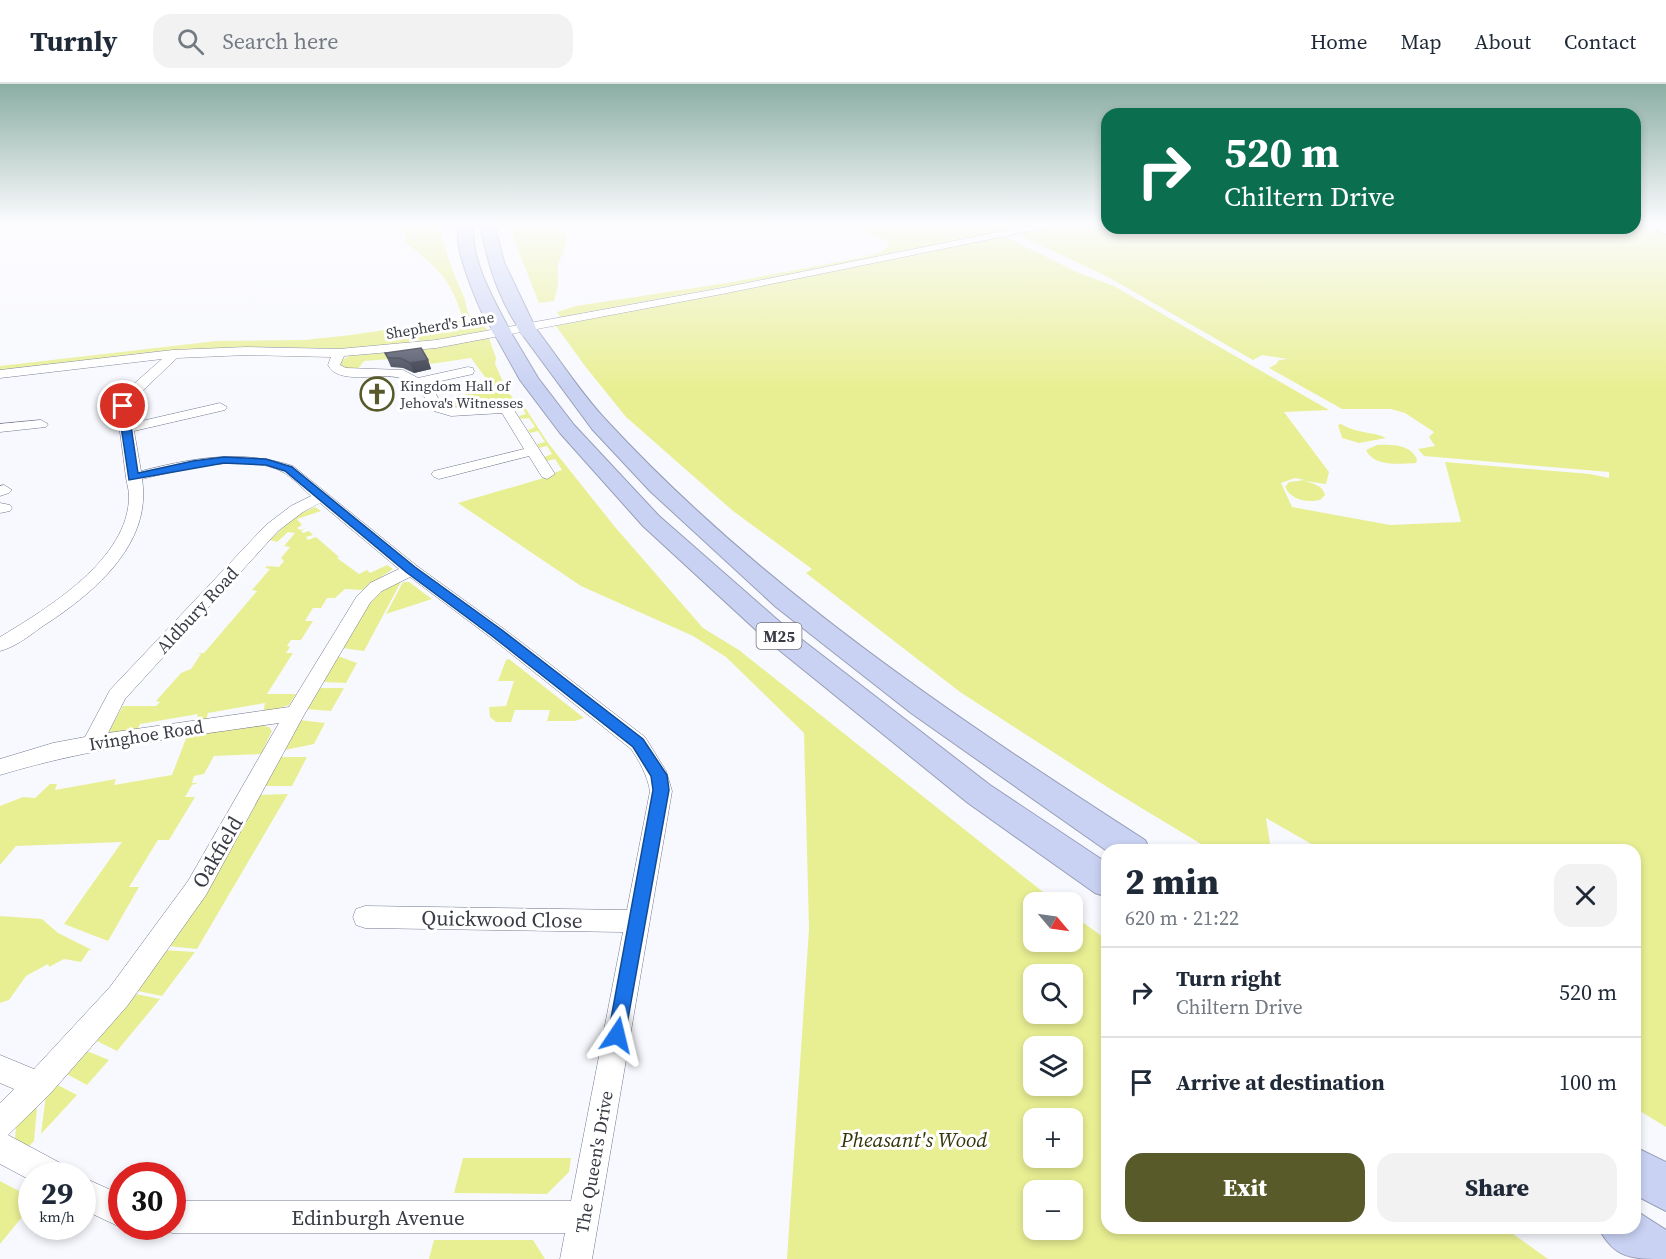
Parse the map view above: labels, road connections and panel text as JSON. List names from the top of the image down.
{
  "streets": {
    "highway": ["M25"],
    "street": [
      "Shepherd's Lane",
      "Aldbury Road",
      "Ivinghoe Road",
      "Oakfield",
      "Quickwood Close",
      "The Queen's Drive",
      "Edinburgh Avenue"
    ]
  },
  "crossings": [
    ["Aldbury Road", "Ivinghoe Road"],
    ["Aldbury Road", "The Queen's Drive"],
    ["Ivinghoe Road", "Oakfield"],
    ["Oakfield", "The Queen's Drive"],
    ["Quickwood Close", "The Queen's Drive"],
    ["The Queen's Drive", "Edinburgh Avenue"]
  ],
  "parks": ["Pheasant's Wood"],
  "places": {
    "church": ["Kingdom Hall of Jehova's Witnesses"]
  },
  "north": "bottom right",
  "page": {
    "header": "Turnly",
    "search": "Search here",
    "nav": [
      "Home",
      "Map",
      "About",
      "Contact"
    ],
    "turn": ["520 m", "Chiltern Drive"],
    "heading": ["2 min", "620 m · 21:22"],
    "map_buttons": ["+", "−"],
    "list": [
      {
        "name": "Turn right",
        "note": "Chiltern Drive",
        "value": "520 m"
      },
      {
        "name": "Arrive at destination",
        "value": "100 m"
      }
    ],
    "buttons": ["Exit", "Share"],
    "speed": "29 km/h",
    "limit": "30"
  }
}
